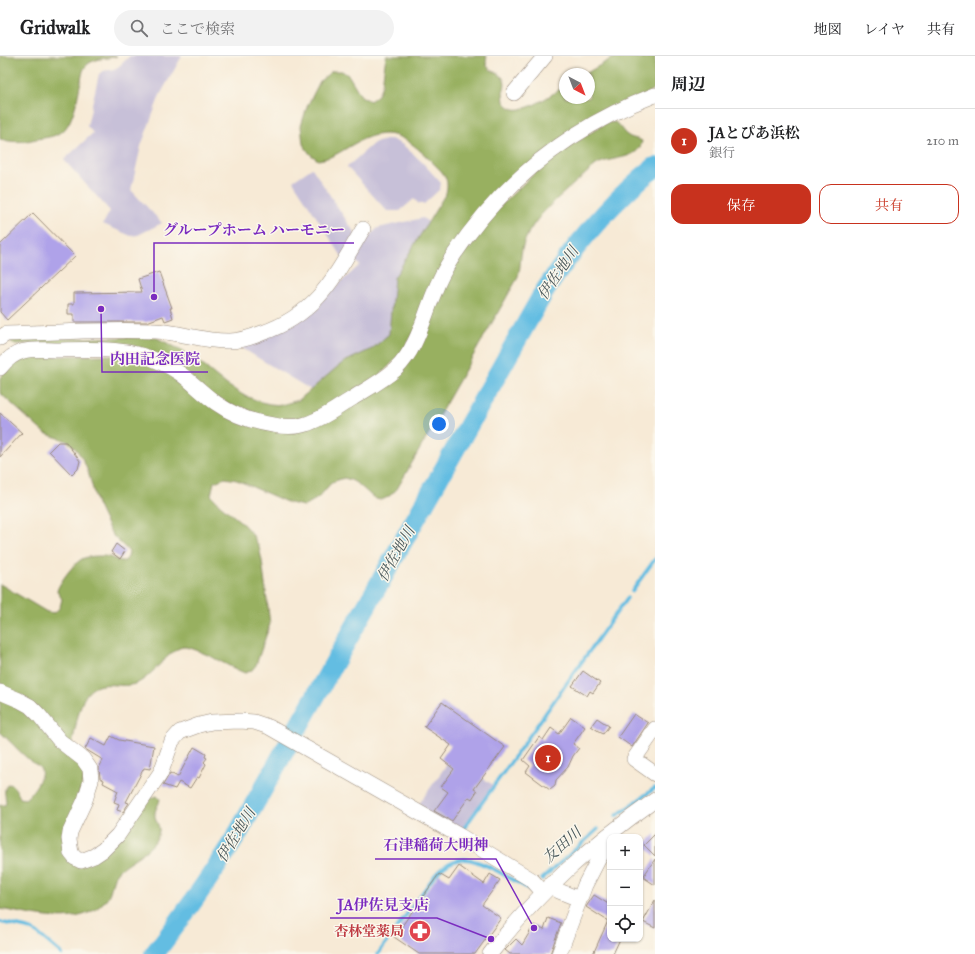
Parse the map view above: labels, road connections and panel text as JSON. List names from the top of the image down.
{
  "water": ["伊佐地川", "友田川"],
  "places": {
    "other": [
      "グループホーム ハーモニー",
      "内田記念医院",
      "石津稲荷大明神",
      "JA伊佐見支店"
    ],
    "pharmacy": ["杏林堂薬局"]
  },
  "north": "bottom right",
  "page": {
    "header": "Gridwalk",
    "search": "ここで検索",
    "nav": ["地図", "レイヤ", "共有"],
    "heading": "周辺",
    "list": [
      {
        "mark": "1",
        "name": "JAとぴあ浜松",
        "note": "銀行",
        "value": "210 m"
      }
    ],
    "buttons": ["保存", "共有"],
    "pins": "1",
    "map_buttons": ["+", "−"]
  }
}
